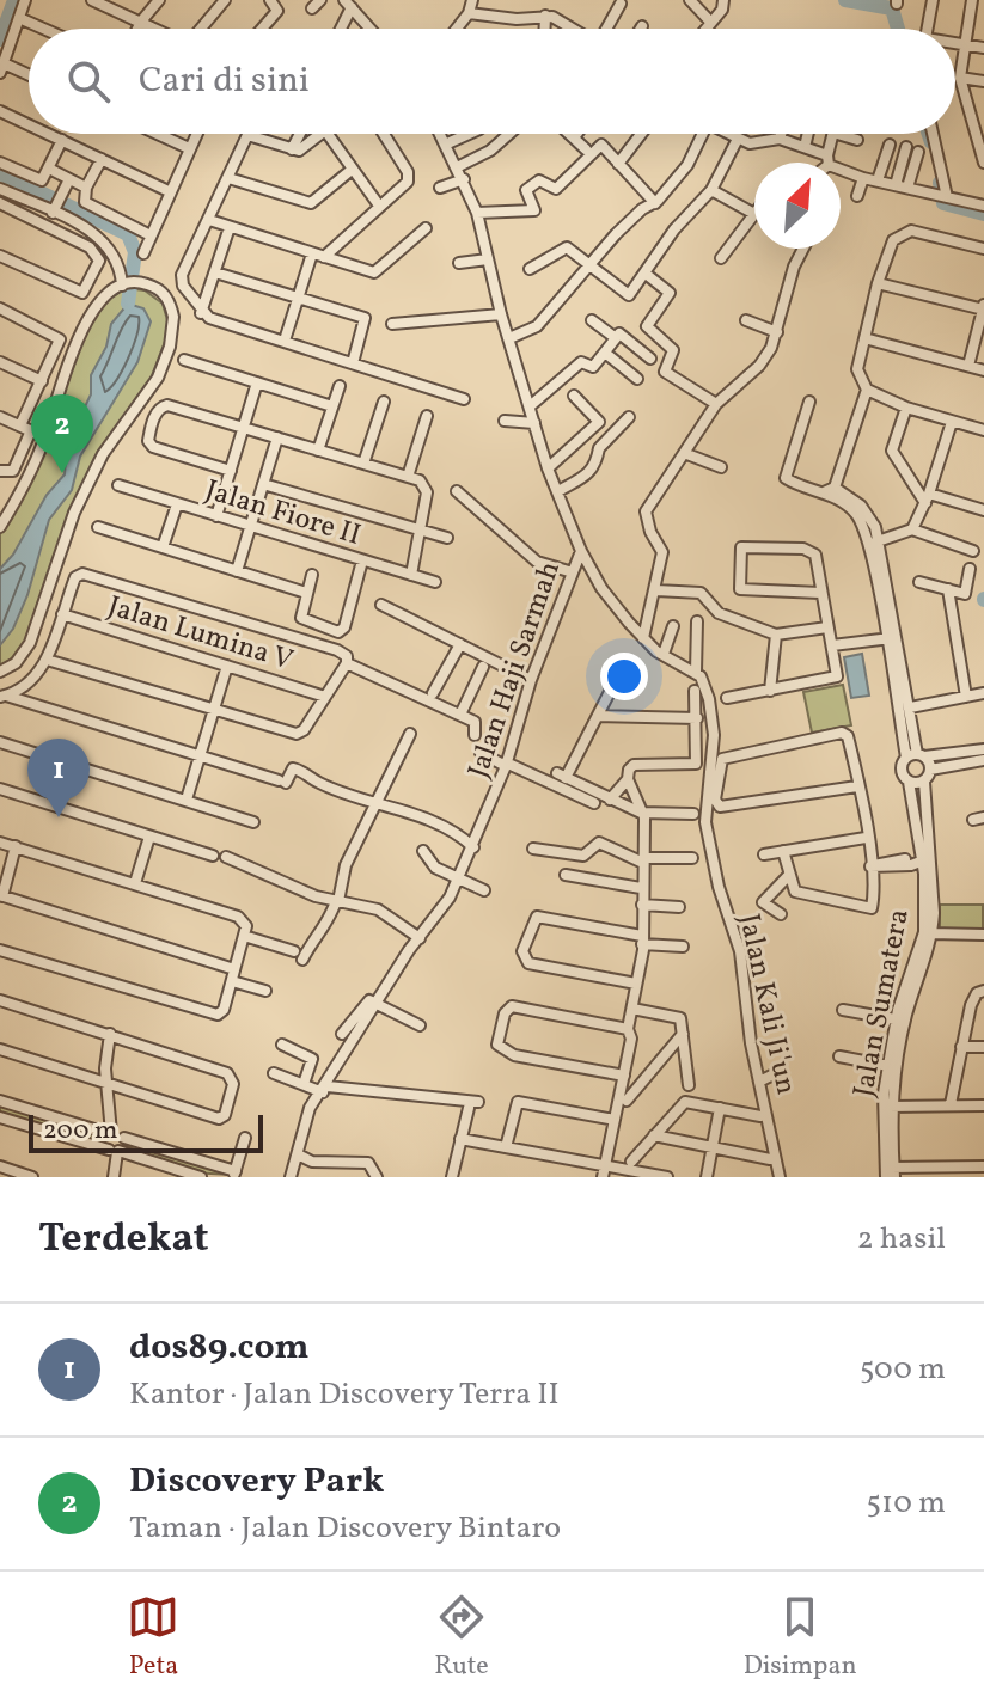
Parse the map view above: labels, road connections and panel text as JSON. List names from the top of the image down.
{
  "streets": {
    "street": [
      "Jalan Fiore II",
      "Jalan Lumina V",
      "Jalan Haji Sarmah",
      "Jalan Sumatera",
      "Jalan Kali Ji'un"
    ]
  },
  "scale_bar": "200 m",
  "north": "top right",
  "page": {
    "search": "Cari di sini",
    "pins": ["2", "1"],
    "scale": "200 m",
    "heading": ["Terdekat", "2 hasil"],
    "list": [
      {
        "mark": "1",
        "name": "dos89.com",
        "note": "Kantor · Jalan Discovery Terra II",
        "value": "500 m"
      },
      {
        "mark": "2",
        "name": "Discovery Park",
        "note": "Taman · Jalan Discovery Bintaro",
        "value": "510 m"
      }
    ],
    "nav": ["Peta", "Rute", "Disimpan"]
  }
}
